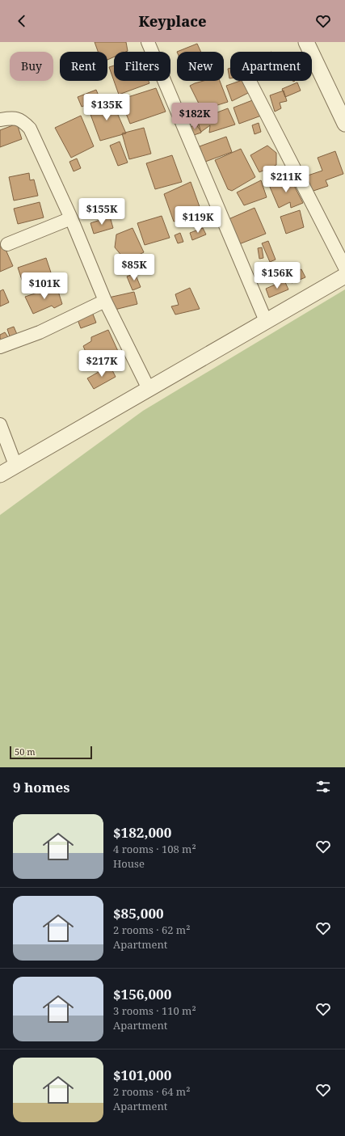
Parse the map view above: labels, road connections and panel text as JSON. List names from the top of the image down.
{
  "scale_bar": "50 m",
  "page": {
    "header": "Keyplace",
    "chip": [
      "Buy",
      "Rent",
      "Filters",
      "New",
      "Apartment"
    ],
    "price": [
      "$135K",
      "$182K",
      "$211K",
      "$155K",
      "$119K",
      "$85K",
      "$156K",
      "$101K",
      "$217K"
    ],
    "scale": "50 m",
    "heading": "9 homes",
    "list": [
      {
        "name": "$182,000",
        "note": "4 rooms · 108 m² · House"
      },
      {
        "name": "$85,000",
        "note": "2 rooms · 62 m² · Apartment"
      },
      {
        "name": "$156,000",
        "note": "3 rooms · 110 m² · Apartment"
      },
      {
        "name": "$101,000",
        "note": "2 rooms · 64 m² · Apartment"
      }
    ]
  }
}
